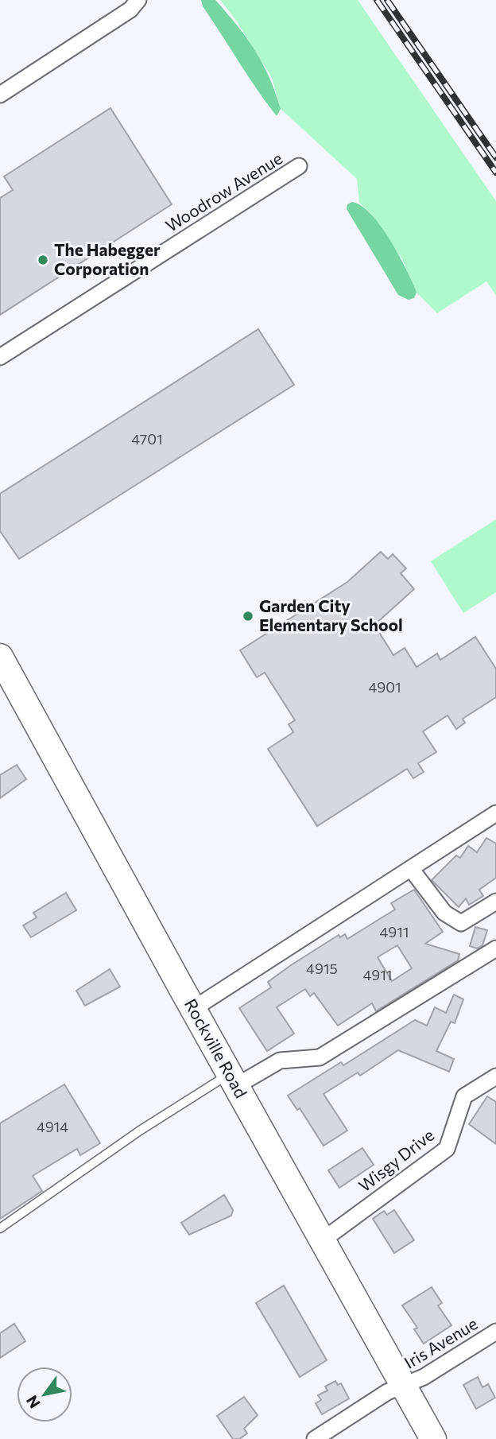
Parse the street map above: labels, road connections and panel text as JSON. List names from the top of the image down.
{
  "streets": {
    "main road": ["Rockville Road"],
    "street": ["Woodrow Avenue", "Wisgy Drive", "Iris Avenue"]
  },
  "crossings": [
    ["Rockville Road", "Wisgy Drive"],
    ["Rockville Road", "Iris Avenue"]
  ],
  "places": ["The Habegger Corporation", "Garden City Elementary School"],
  "house_numbers": [
    "4701",
    "4901",
    "4911",
    "4915",
    "4911",
    "4914"
  ],
  "north": "bottom left"
}
